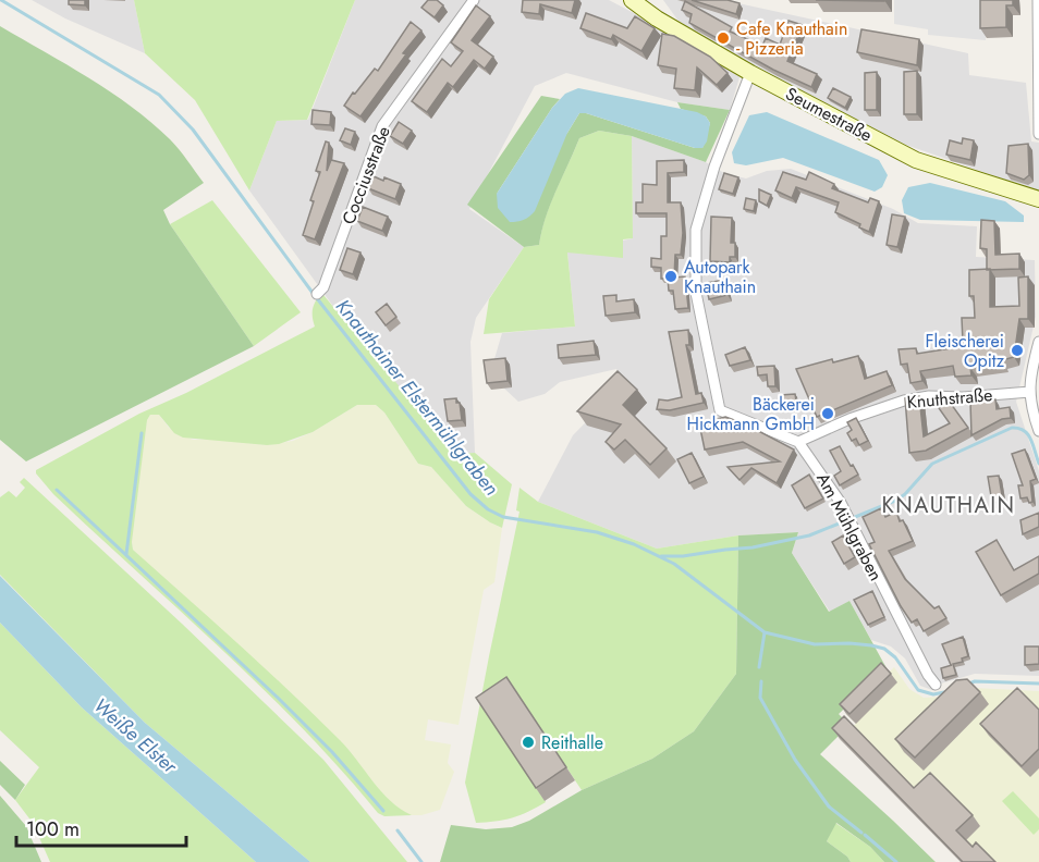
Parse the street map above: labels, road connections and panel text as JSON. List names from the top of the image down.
{
  "streets": {
    "street": [
      "Seumestraße",
      "Cocciusstraße",
      "Knuthstraße",
      "Am Mühlgraben"
    ]
  },
  "crossings": [
    ["Knuthstraße", "Am Mühlgraben"]
  ],
  "districts": ["KNAUTHAIN"],
  "water": ["Knauthainer Elstermühlgraben", "Weiße Elster"],
  "places": [
    "Cafe Knauthain - Pizzeria",
    "Autopark Knauthain",
    "Fleischerei Opitz",
    "Bäckerei Hickmann GmbH",
    "Reithalle"
  ],
  "scale_bar": "100 m"
}
